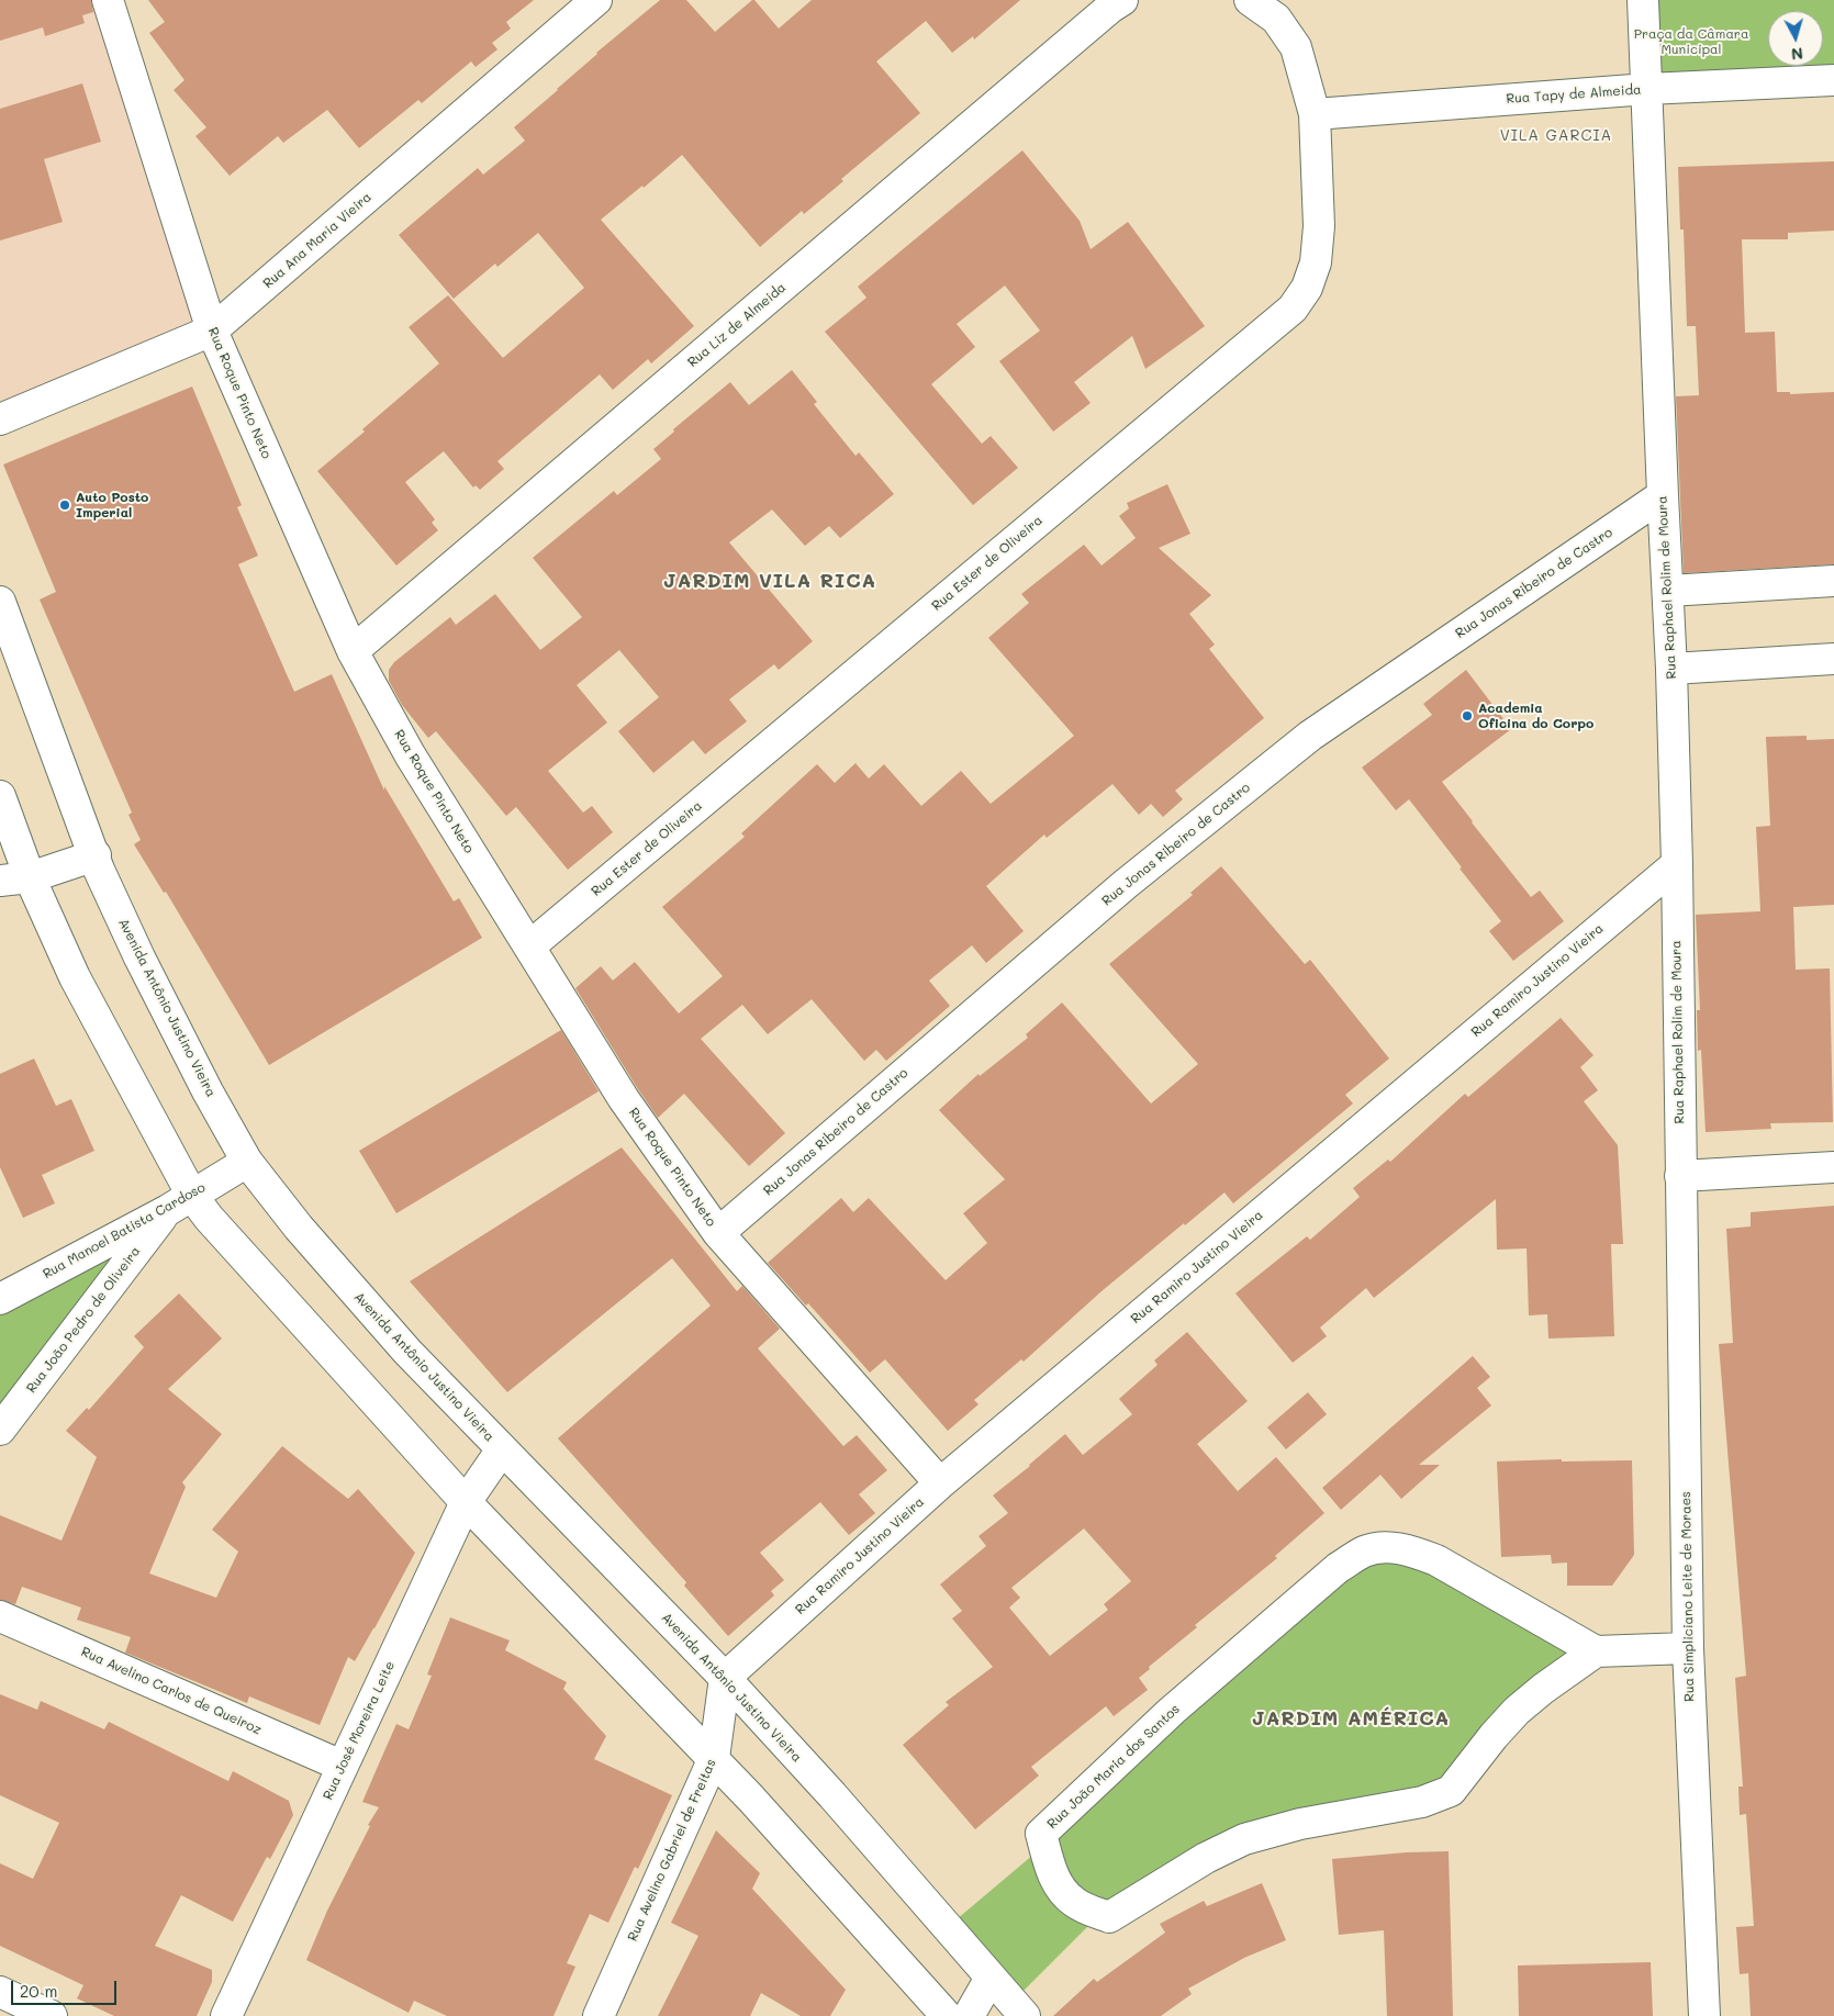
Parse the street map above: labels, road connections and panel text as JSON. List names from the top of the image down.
{
  "streets": {
    "street": [
      "Rua Tapy de Almeida",
      "Rua Ana Maria Vieira",
      "Rua Liz de Almeida",
      "Rua Roque Pinto Neto",
      "Rua Ester de Oliveira",
      "Rua Jonas Ribeiro de Castro",
      "Rua Raphael Rolim de Moura",
      "Rua Ramiro Justino Vieira",
      "Avenida Antônio Justino Vieira",
      "Rua Manoel Batista Cardoso",
      "Rua João Pedro de Oliveira",
      "Rua Simpliciano Leite de Moraes",
      "Rua Avelino Carlos de Queiroz",
      "Rua José Moreira Leite",
      "Rua João Maria dos Santos",
      "Rua Avelino Gabriel de Freitas"
    ]
  },
  "crossings": [
    ["Rua Tapy de Almeida", "Rua Ester de Oliveira"],
    ["Rua Tapy de Almeida", "Rua Raphael Rolim de Moura"],
    ["Rua Ana Maria Vieira", "Rua Roque Pinto Neto"],
    ["Rua Liz de Almeida", "Rua Roque Pinto Neto"],
    ["Rua Roque Pinto Neto", "Rua Ester de Oliveira"],
    ["Rua Roque Pinto Neto", "Rua Jonas Ribeiro de Castro"],
    ["Rua Roque Pinto Neto", "Rua Ramiro Justino Vieira"],
    ["Rua Jonas Ribeiro de Castro", "Rua Raphael Rolim de Moura"],
    ["Rua Raphael Rolim de Moura", "Rua Ramiro Justino Vieira"],
    ["Rua Raphael Rolim de Moura", "Rua Simpliciano Leite de Moraes"],
    ["Rua Ramiro Justino Vieira", "Avenida Antônio Justino Vieira"],
    ["Rua Ramiro Justino Vieira", "Rua Avelino Gabriel de Freitas"],
    ["Avenida Antônio Justino Vieira", "Rua Manoel Batista Cardoso"],
    ["Avenida Antônio Justino Vieira", "Rua José Moreira Leite"],
    ["Avenida Antônio Justino Vieira", "Rua Avelino Gabriel de Freitas"],
    ["Rua Manoel Batista Cardoso", "Rua João Pedro de Oliveira"],
    ["Rua Avelino Carlos de Queiroz", "Rua José Moreira Leite"]
  ],
  "districts": ["VILA GARCIA", "JARDIM VILA RICA", "JARDIM AMÉRICA"],
  "parks": ["Praça da Câmara Municipal"],
  "places": ["Auto Posto Imperial", "Academia Oficina do Corpo"],
  "scale_bar": "20 m",
  "north": "bottom"
}
